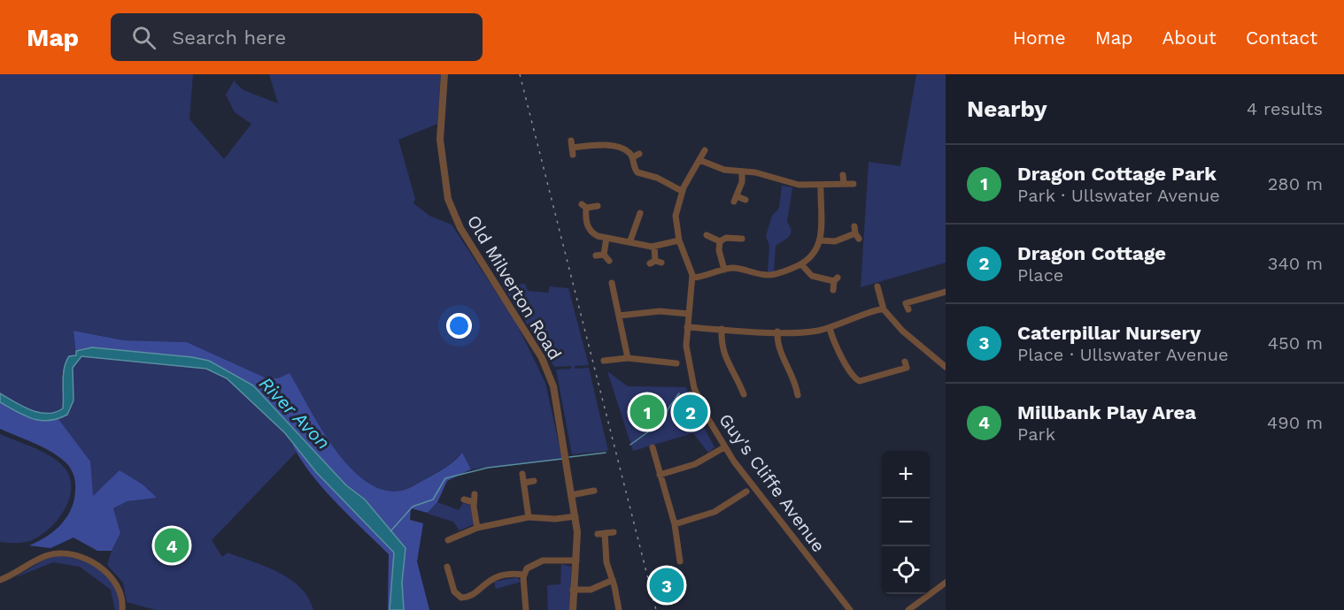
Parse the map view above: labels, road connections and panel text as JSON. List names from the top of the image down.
{
  "streets": {
    "street": ["Old Milverton Road", "Guy's Cliffe Avenue"]
  },
  "water": ["River Avon"],
  "page": {
    "header": "Map",
    "search": "Search here",
    "nav": [
      "Home",
      "Map",
      "About",
      "Contact"
    ],
    "heading": ["Nearby", "4 results"],
    "list": [
      {
        "mark": "1",
        "name": "Dragon Cottage Park",
        "note": "Park · Ullswater Avenue",
        "value": "280 m"
      },
      {
        "mark": "2",
        "name": "Dragon Cottage",
        "note": "Place",
        "value": "340 m"
      },
      {
        "mark": "3",
        "name": "Caterpillar Nursery",
        "note": "Place · Ullswater Avenue",
        "value": "450 m"
      },
      {
        "mark": "4",
        "name": "Millbank Play Area",
        "note": "Park",
        "value": "490 m"
      }
    ],
    "pins": [
      "1",
      "2",
      "4",
      "3"
    ],
    "map_buttons": ["+", "−"]
  }
}
